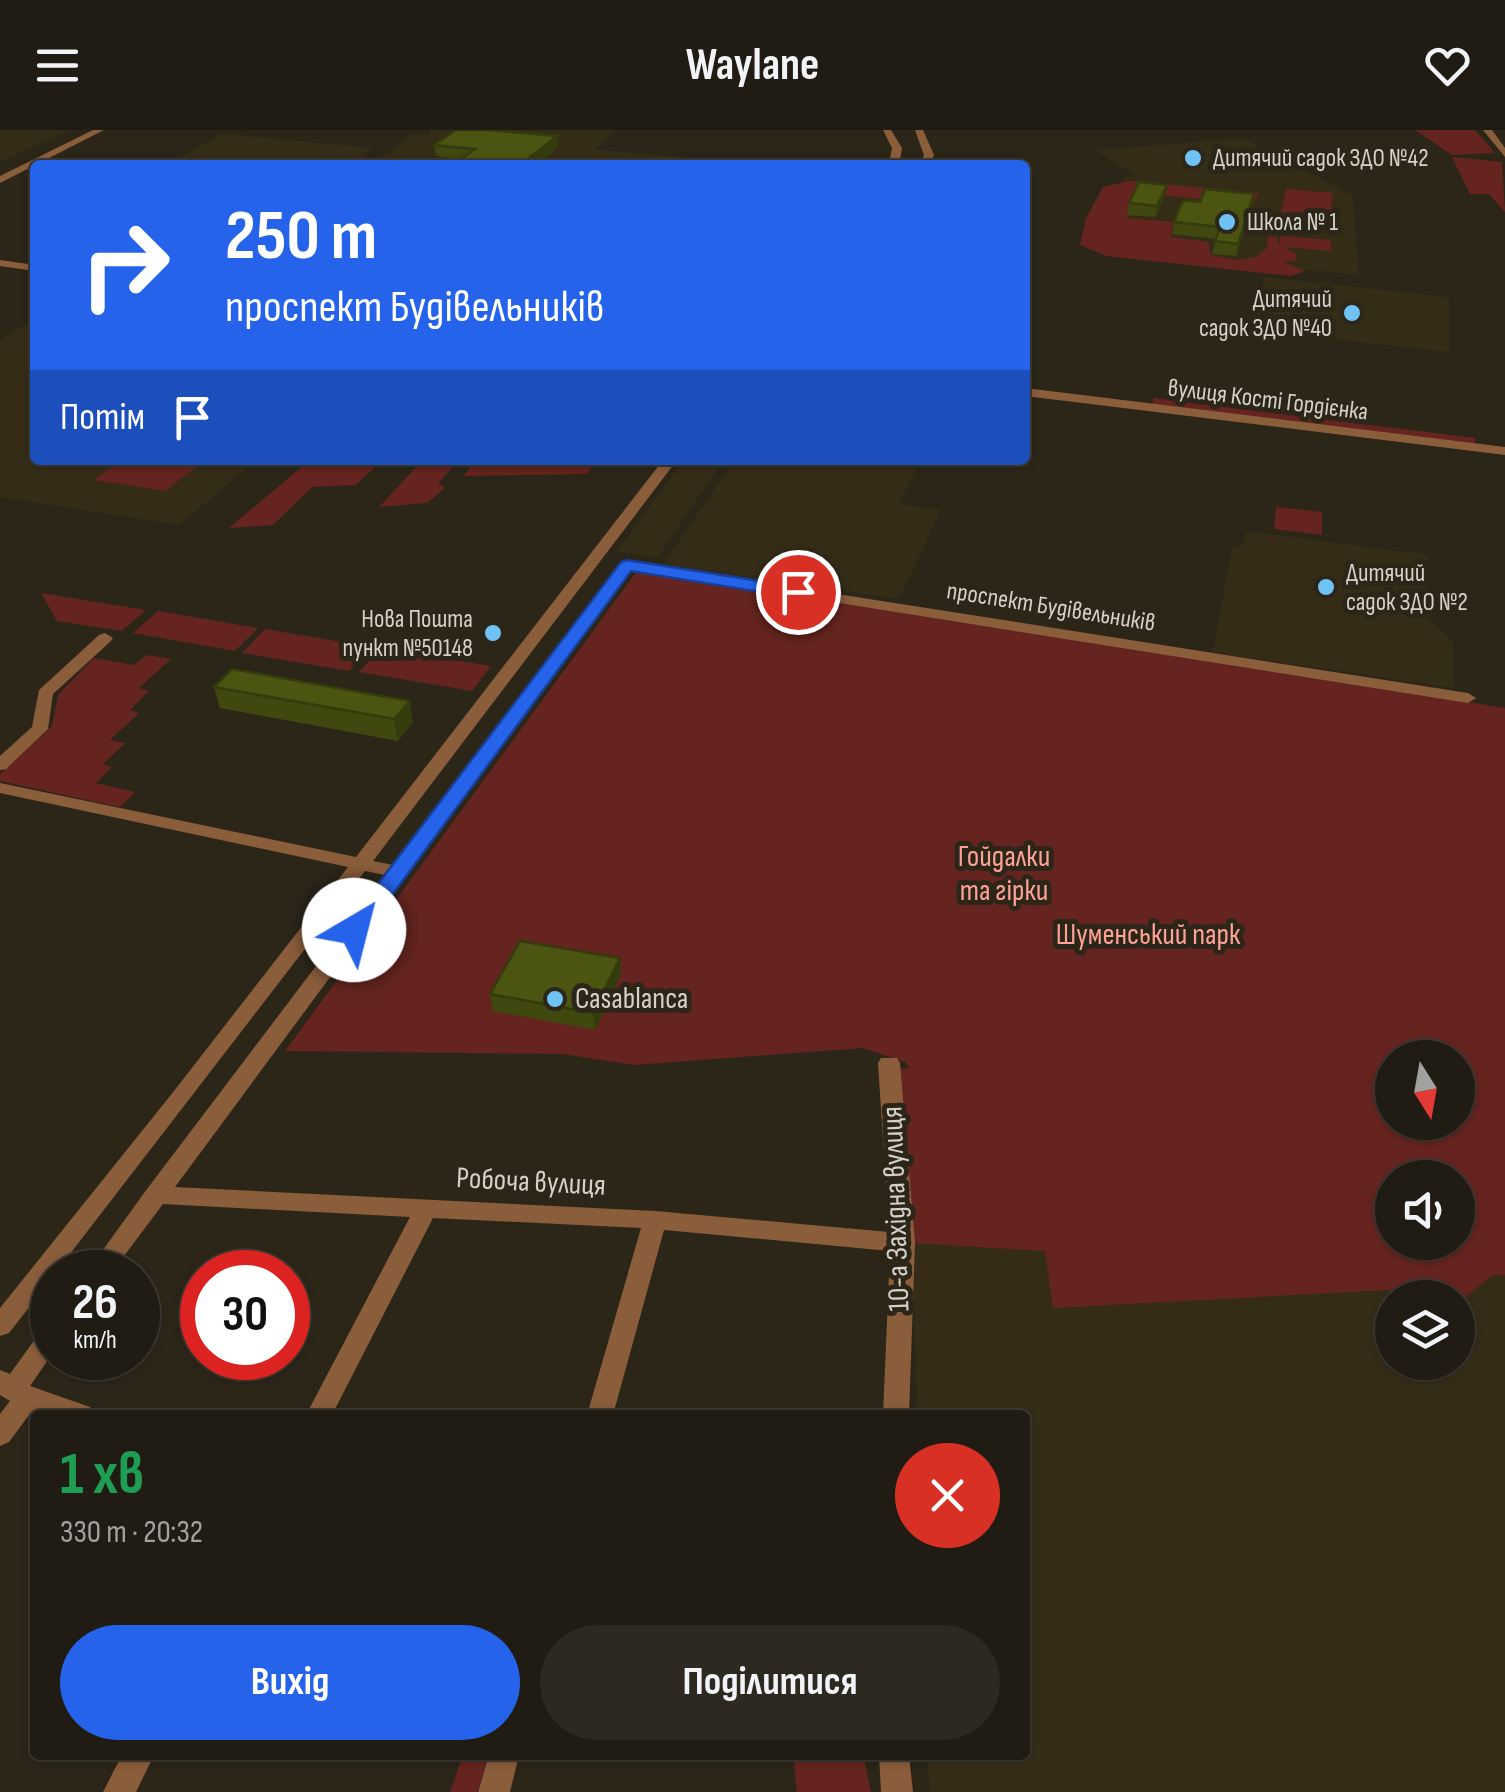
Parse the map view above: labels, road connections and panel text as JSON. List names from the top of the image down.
{
  "streets": {
    "street": [
      "вулиця Кості Гордієнка",
      "проспект Будівельників",
      "Робоча вулиця",
      "10-а Західна вулиця"
    ]
  },
  "crossings": [
    ["Робоча вулиця", "10-а Західна вулиця"]
  ],
  "parks": ["Гойдалки та гірки", "Шуменський парк"],
  "places": [
    "Дитячий садок ЗДО №42",
    "Школа № 1",
    "Дитячий садок ЗДО №40",
    "Дитячий садок ЗДО №2",
    "Нова Пошта пункт №50148",
    "Casablanca"
  ],
  "north": "bottom",
  "page": {
    "header": "Waylane",
    "turn": ["250 m", "проспект Будівельників"],
    "then": "Потім",
    "speed": "26 km/h",
    "limit": "30",
    "heading": ["1 хв", "330 m · 20:32"],
    "buttons": ["Вихід", "Поділитися"]
  }
}
